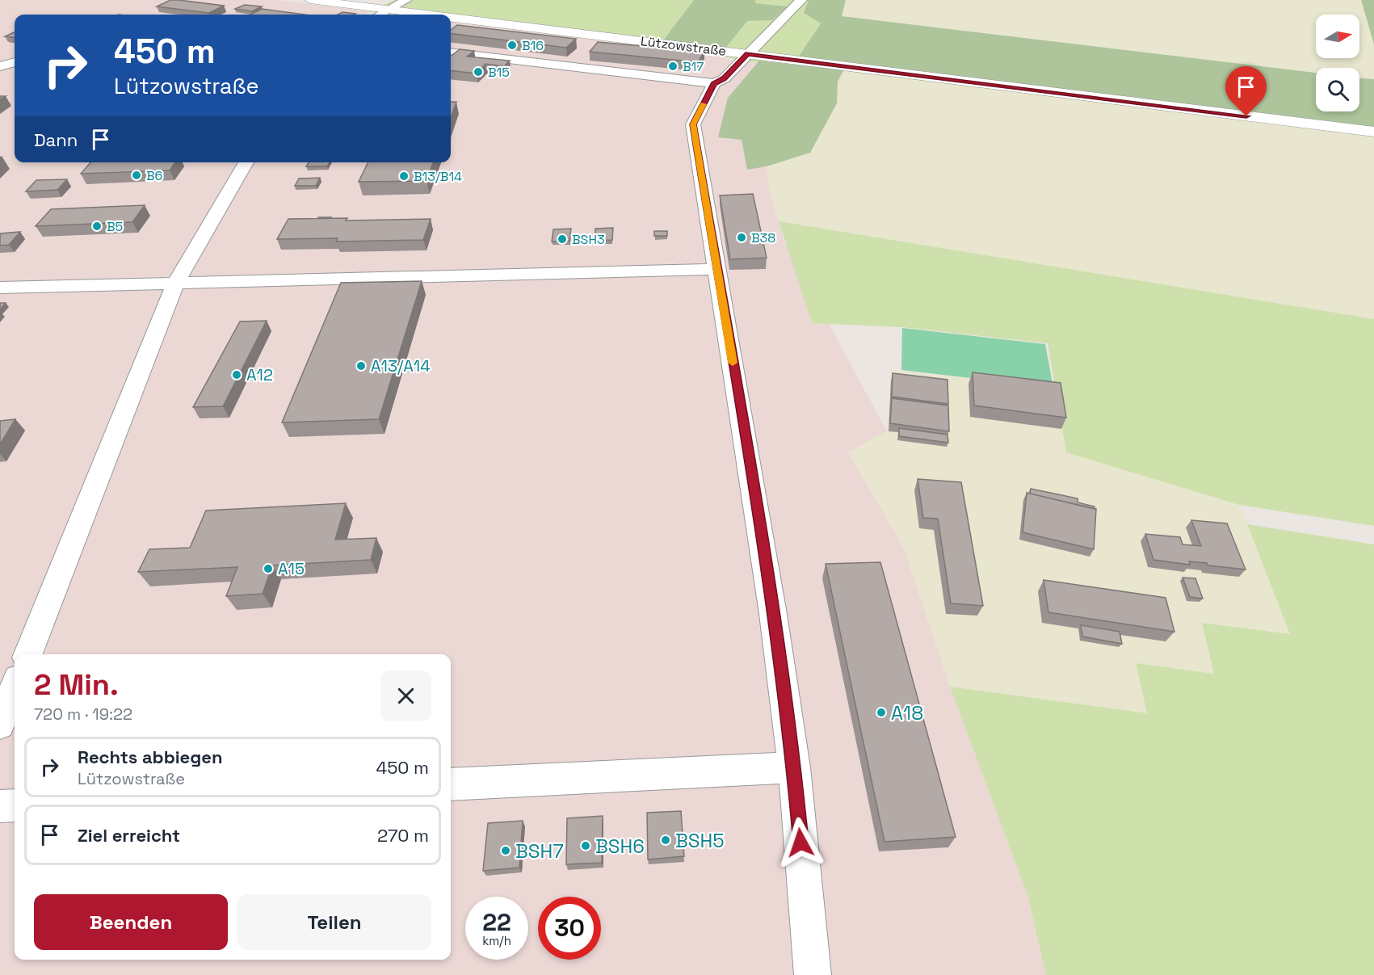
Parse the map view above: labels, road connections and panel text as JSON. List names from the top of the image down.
{
  "streets": {
    "street": ["Lützowstraße"]
  },
  "places": [
    "B16",
    "B17",
    "B15",
    "B6",
    "B13/B14",
    "B5",
    "B38",
    "BSH3",
    "A13/A14",
    "A12",
    "A15",
    "A18",
    "BSH5",
    "BSH6",
    "BSH7"
  ],
  "north": "right",
  "page": {
    "turn": ["450 m", "Lützowstraße"],
    "then": "Dann",
    "heading": ["2 Min.", "720 m · 19:22"],
    "list": [
      {
        "name": "Rechts abbiegen",
        "note": "Lützowstraße",
        "value": "450 m"
      },
      {
        "name": "Ziel erreicht",
        "value": "270 m"
      }
    ],
    "buttons": ["Beenden", "Teilen"],
    "speed": "22 km/h",
    "limit": "30"
  }
}
